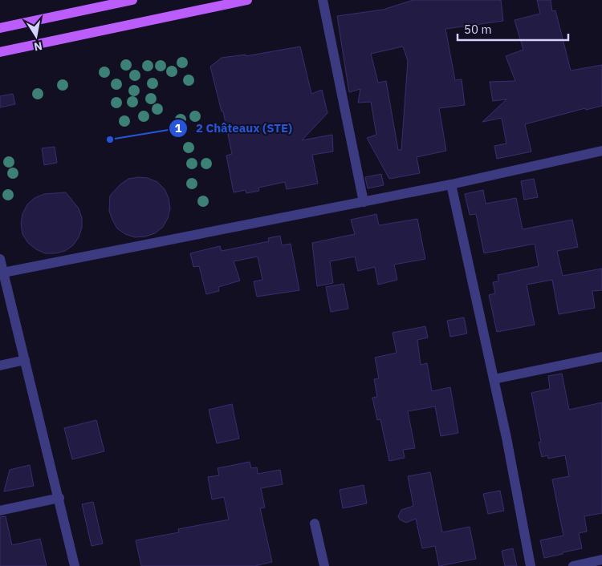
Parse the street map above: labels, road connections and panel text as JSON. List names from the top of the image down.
{
  "places": ["2 Châteaux (STE)"],
  "scale_bar": "50 m",
  "north": "bottom"
}
